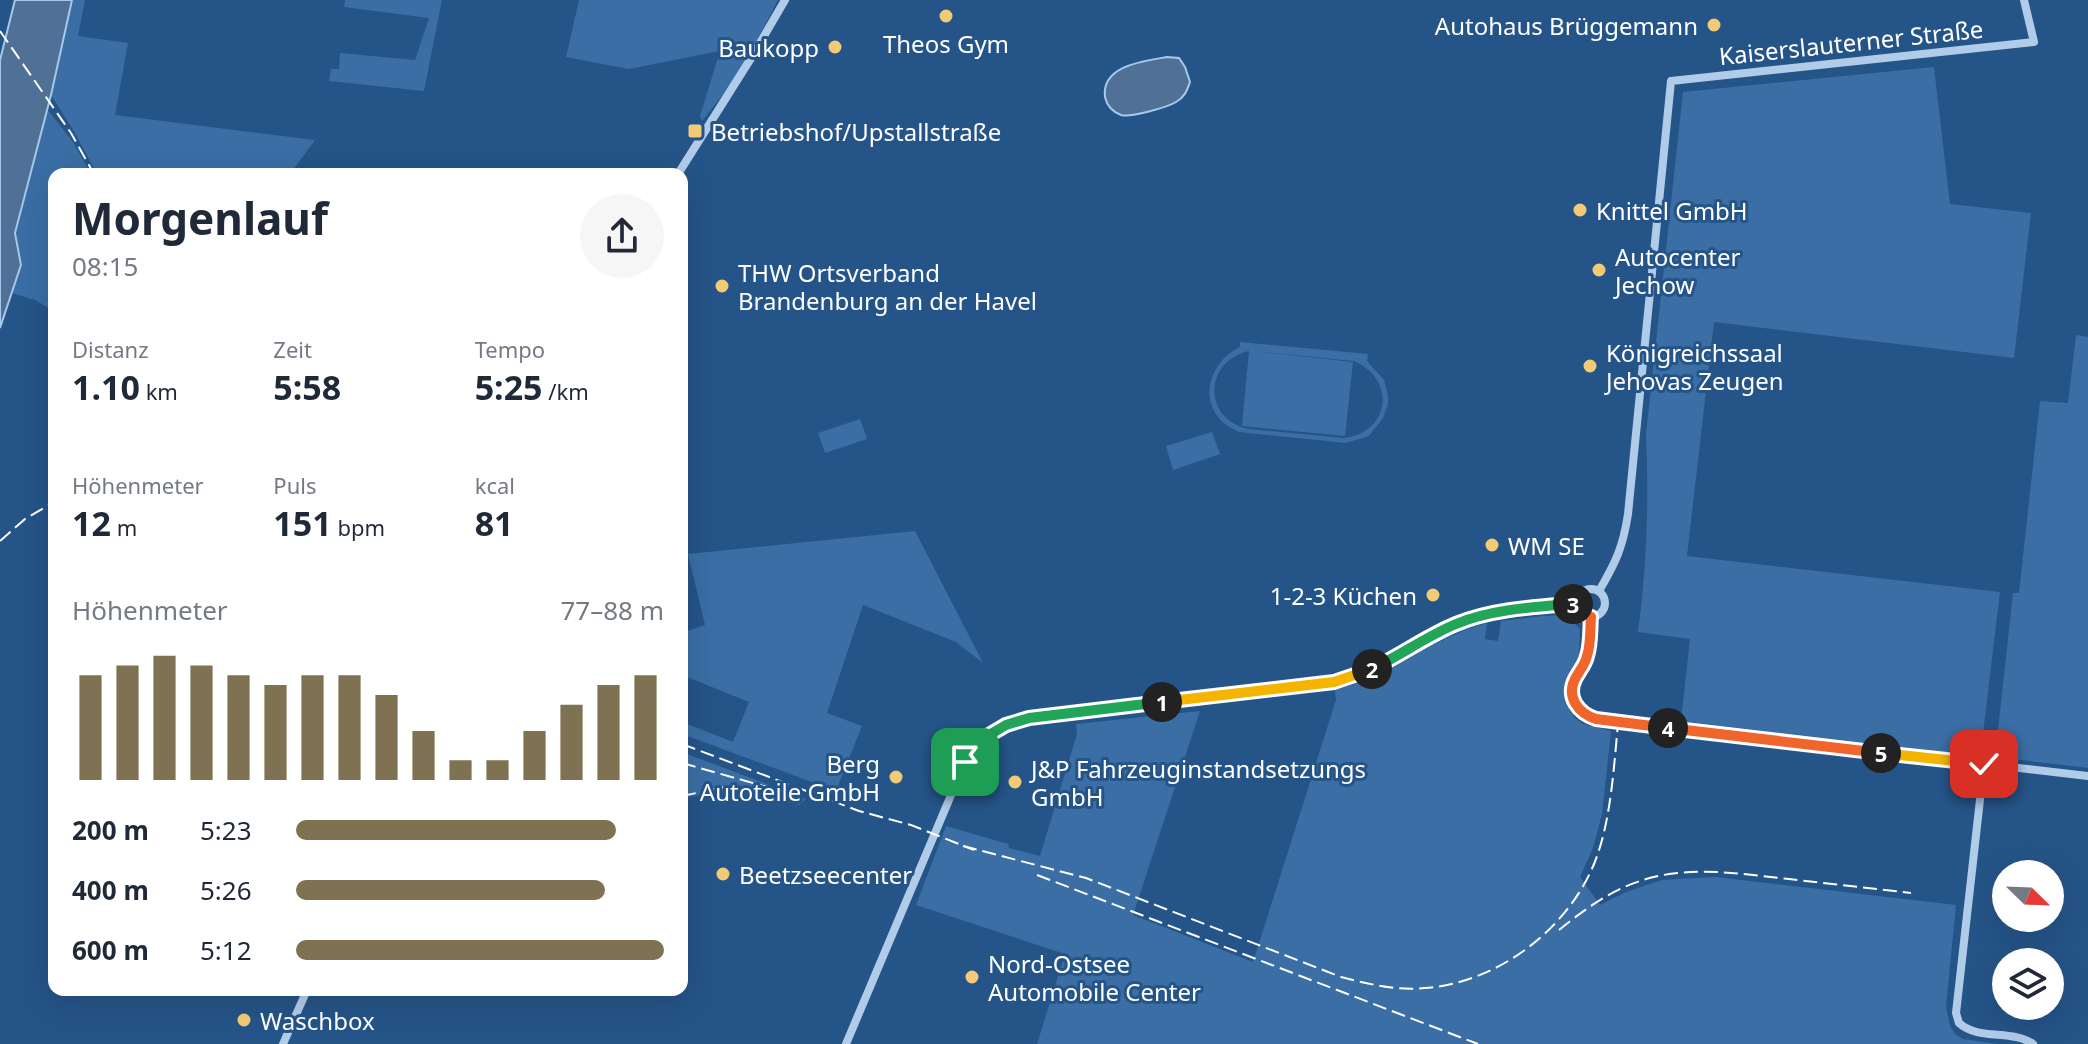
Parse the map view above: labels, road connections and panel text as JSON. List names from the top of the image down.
{
  "streets": {
    "street": ["Kaiserslauterner Straße"]
  },
  "places": {
    "other": [
      "Theos Gym",
      "Autohaus Brüggemann",
      "Baukopp",
      "Knittel GmbH",
      "Autocenter Jechow",
      "THW Ortsverband Brandenburg an der Havel",
      "Königreichssaal Jehovas Zeugen",
      "WM SE",
      "1-2-3 Küchen",
      "Berg Autoteile GmbH",
      "J&P Fahrzeuginstandsetzungs GmbH",
      "Beetzseecenter",
      "Nord-Ostsee Automobile Center",
      "Waschbox"
    ],
    "transit": ["Betriebshof/Upstallstraße"]
  },
  "north": "bottom right",
  "page": {
    "heading": ["Morgenlauf", "08:15"],
    "stats": [
      ["Distanz", "1.10 km"],
      ["Zeit", "5:58"],
      ["Tempo", "5:25 /km"],
      ["Höhenmeter", "12 m"],
      ["Puls", "151 bpm"],
      ["kcal", "81"]
    ],
    "chart": ["Höhenmeter", "77–88 m"],
    "pins": [
      "3",
      "2",
      "1",
      "4",
      "5"
    ],
    "list": [
      {
        "name": "200 m",
        "note": "5:23"
      },
      {
        "name": "400 m",
        "note": "5:26"
      },
      {
        "name": "600 m",
        "note": "5:12"
      }
    ]
  }
}
